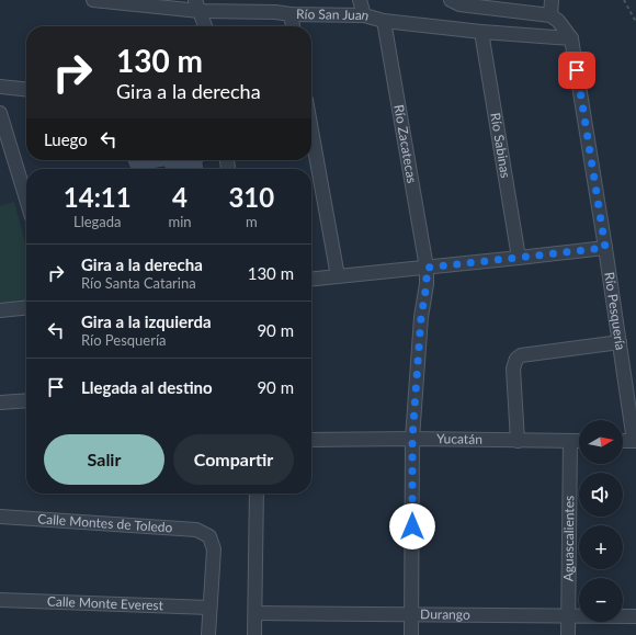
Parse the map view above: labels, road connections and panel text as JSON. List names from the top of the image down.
{
  "streets": {
    "street": [
      "Río San Juan",
      "Río Zacatecas",
      "Río Sabinas",
      "Río Pesquería",
      "Yucatán",
      "Calle Montes de Toledo",
      "Aguascalientes",
      "Calle Monte Everest",
      "Durango"
    ]
  },
  "crossings": [
    ["Río San Juan", "Río Zacatecas"],
    ["Río San Juan", "Río Sabinas"],
    ["Río San Juan", "Río Pesquería"],
    ["Río Zacatecas", "Yucatán"],
    ["Río Zacatecas", "Durango"],
    ["Yucatán", "Aguascalientes"],
    ["Calle Montes de Toledo", "Calle Monte Everest"],
    ["Aguascalientes", "Durango"]
  ],
  "north": "right",
  "page": {
    "turn": ["130 m", "Gira a la derecha"],
    "then": "Luego",
    "eta": [
      "14:11",
      "Llegada",
      "4",
      "min",
      "310",
      "m"
    ],
    "list": [
      {
        "name": "Gira a la derecha",
        "note": "Río Santa Catarina",
        "value": "130 m"
      },
      {
        "name": "Gira a la izquierda",
        "note": "Río Pesquería",
        "value": "90 m"
      },
      {
        "name": "Llegada al destino",
        "value": "90 m"
      }
    ],
    "map_buttons": ["+", "−"],
    "buttons": ["Salir", "Compartir"]
  }
}
